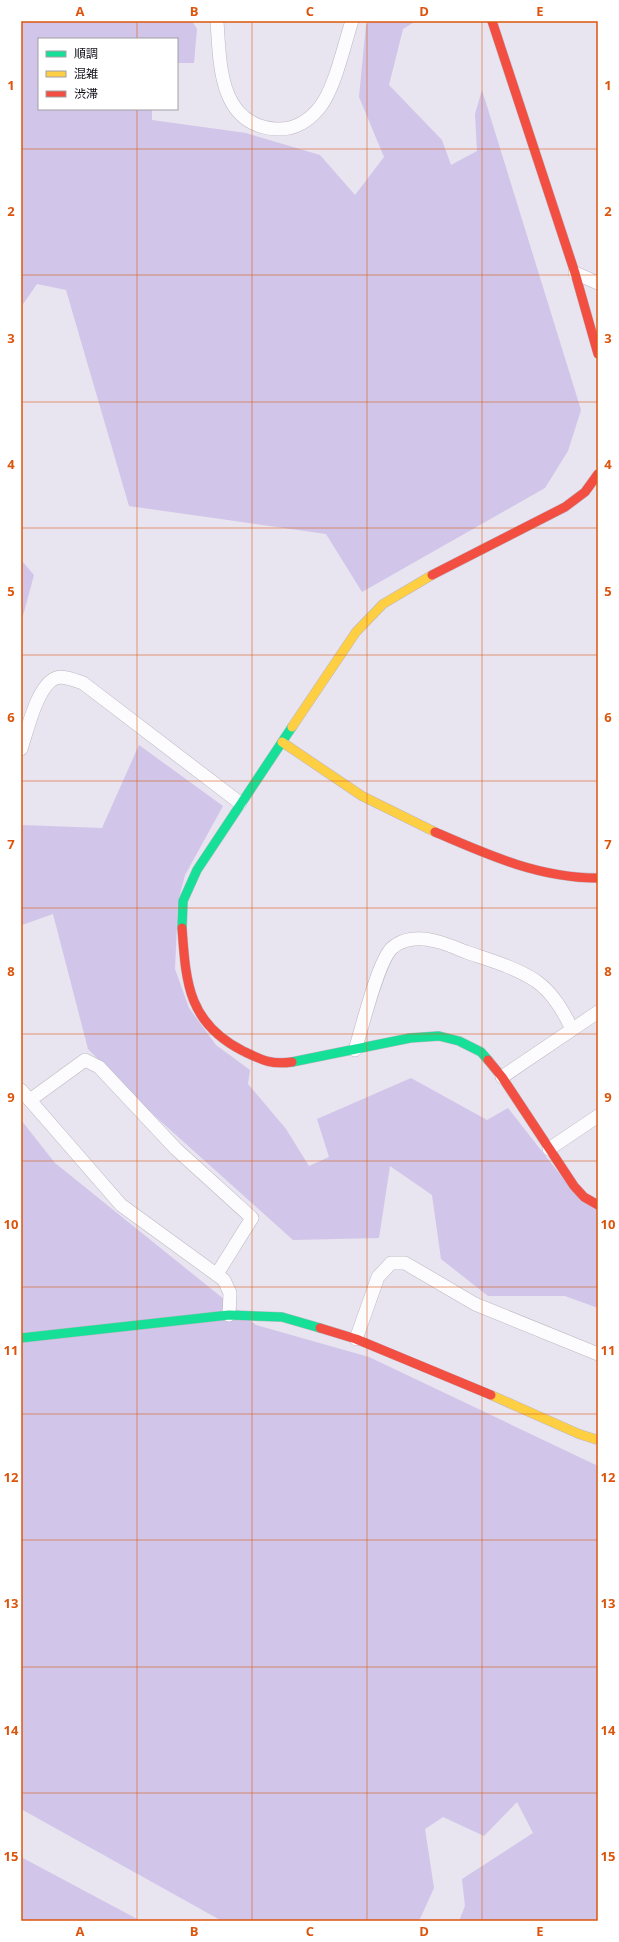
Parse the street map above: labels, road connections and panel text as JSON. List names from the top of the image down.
{
  "legend": ["順調", "混雑", "渋滞"],
  "grid": {
    "columns": [
      "A",
      "B",
      "C",
      "D",
      "E"
    ],
    "rows": [
      "1",
      "2",
      "3",
      "4",
      "5",
      "6",
      "7",
      "8",
      "9",
      "10",
      "11",
      "12",
      "13",
      "14",
      "15"
    ]
  }
}
